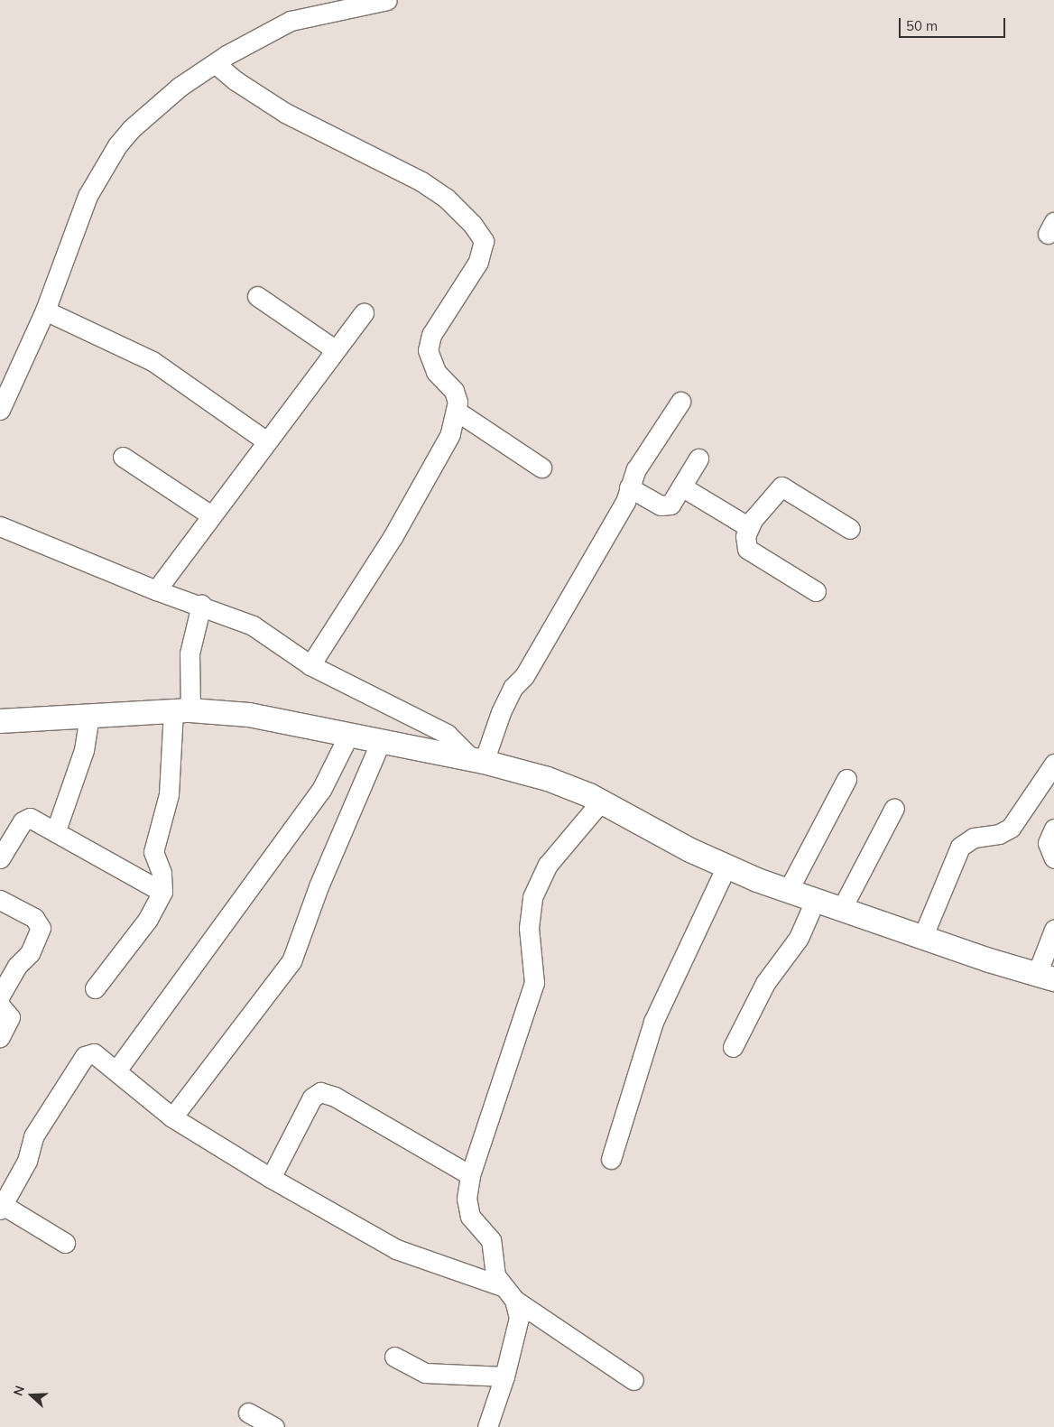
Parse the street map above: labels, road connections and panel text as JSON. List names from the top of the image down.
{
  "scale_bar": "50 m",
  "north": "left"
}
